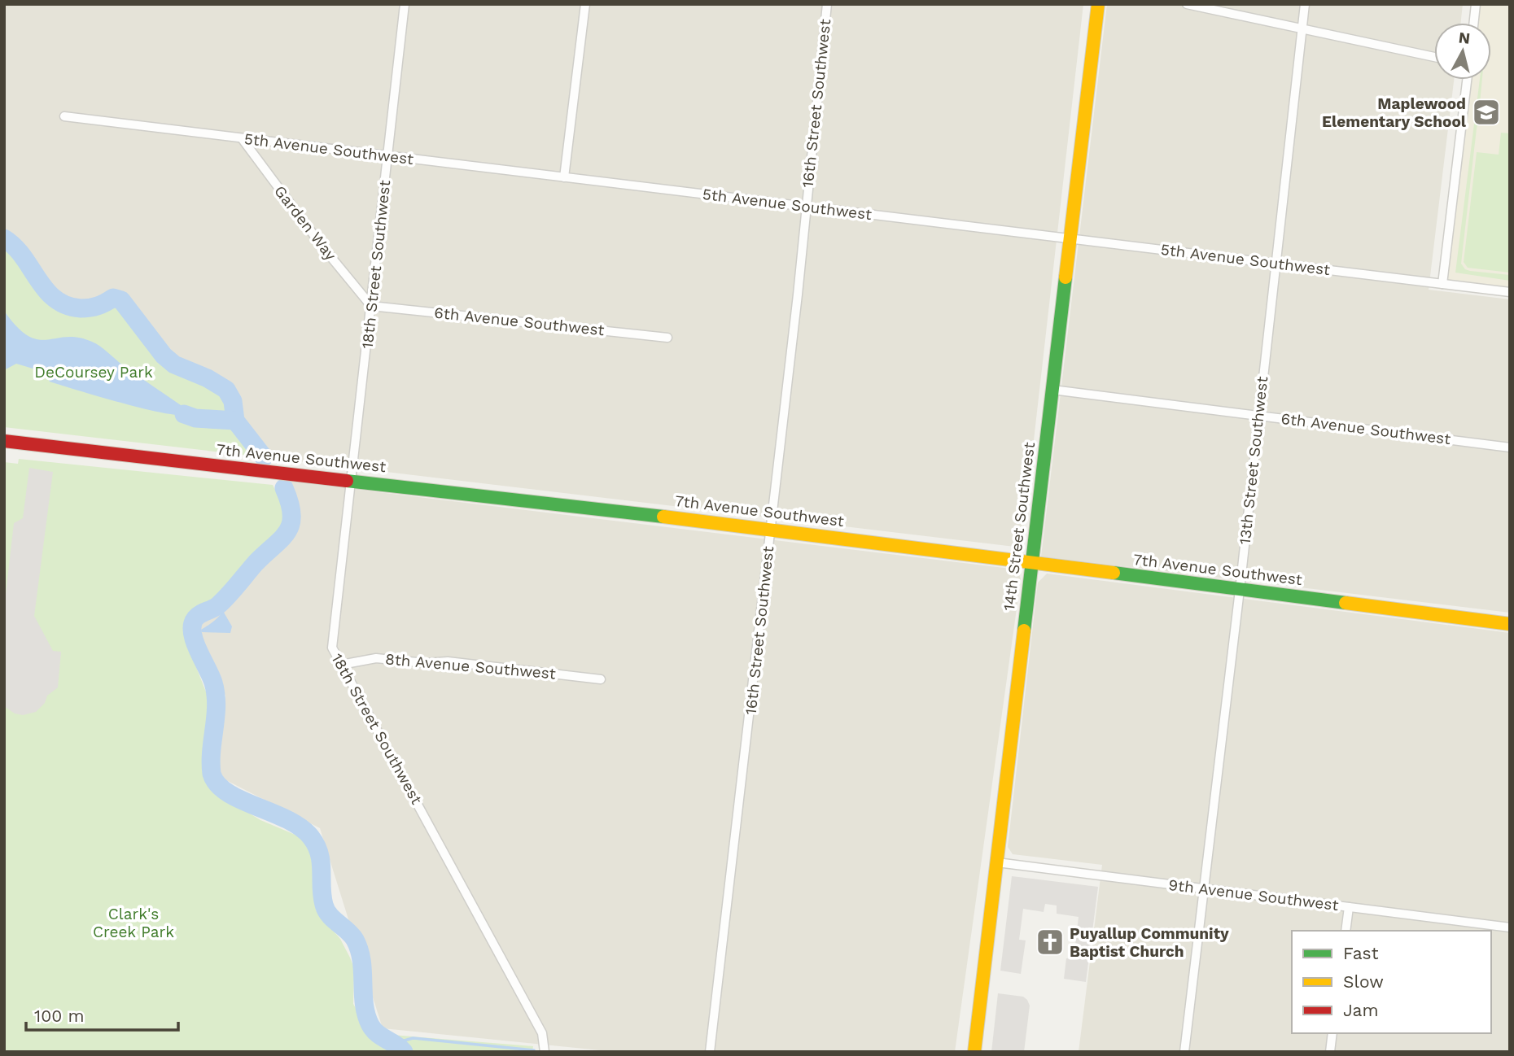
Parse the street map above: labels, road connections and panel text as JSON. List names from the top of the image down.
{
  "streets": {
    "street": [
      "16th Street Southwest",
      "5th Avenue Southwest",
      "Garden Way",
      "18th Street Southwest",
      "6th Avenue Southwest",
      "7th Avenue Southwest",
      "13th Street Southwest",
      "14th Street Southwest",
      "8th Avenue Southwest",
      "9th Avenue Southwest"
    ]
  },
  "crossings": [
    ["16th Street Southwest", "5th Avenue Southwest"],
    ["16th Street Southwest", "7th Avenue Southwest"],
    ["5th Avenue Southwest", "Garden Way"],
    ["5th Avenue Southwest", "18th Street Southwest"],
    ["5th Avenue Southwest", "13th Street Southwest"],
    ["5th Avenue Southwest", "14th Street Southwest"],
    ["Garden Way", "18th Street Southwest"],
    ["Garden Way", "6th Avenue Southwest"],
    ["18th Street Southwest", "6th Avenue Southwest"],
    ["18th Street Southwest", "7th Avenue Southwest"],
    ["18th Street Southwest", "8th Avenue Southwest"],
    ["6th Avenue Southwest", "13th Street Southwest"],
    ["6th Avenue Southwest", "14th Street Southwest"],
    ["7th Avenue Southwest", "13th Street Southwest"],
    ["7th Avenue Southwest", "14th Street Southwest"],
    ["13th Street Southwest", "9th Avenue Southwest"],
    ["14th Street Southwest", "9th Avenue Southwest"]
  ],
  "parks": ["DeCoursey Park", "Clark's Creek Park"],
  "places": {
    "school or university": ["Maplewood Elementary School"],
    "church": ["Puyallup Community Baptist Church"]
  },
  "legend": ["Fast", "Slow", "Jam"],
  "scale_bar": "100 m",
  "north": "top"
}
